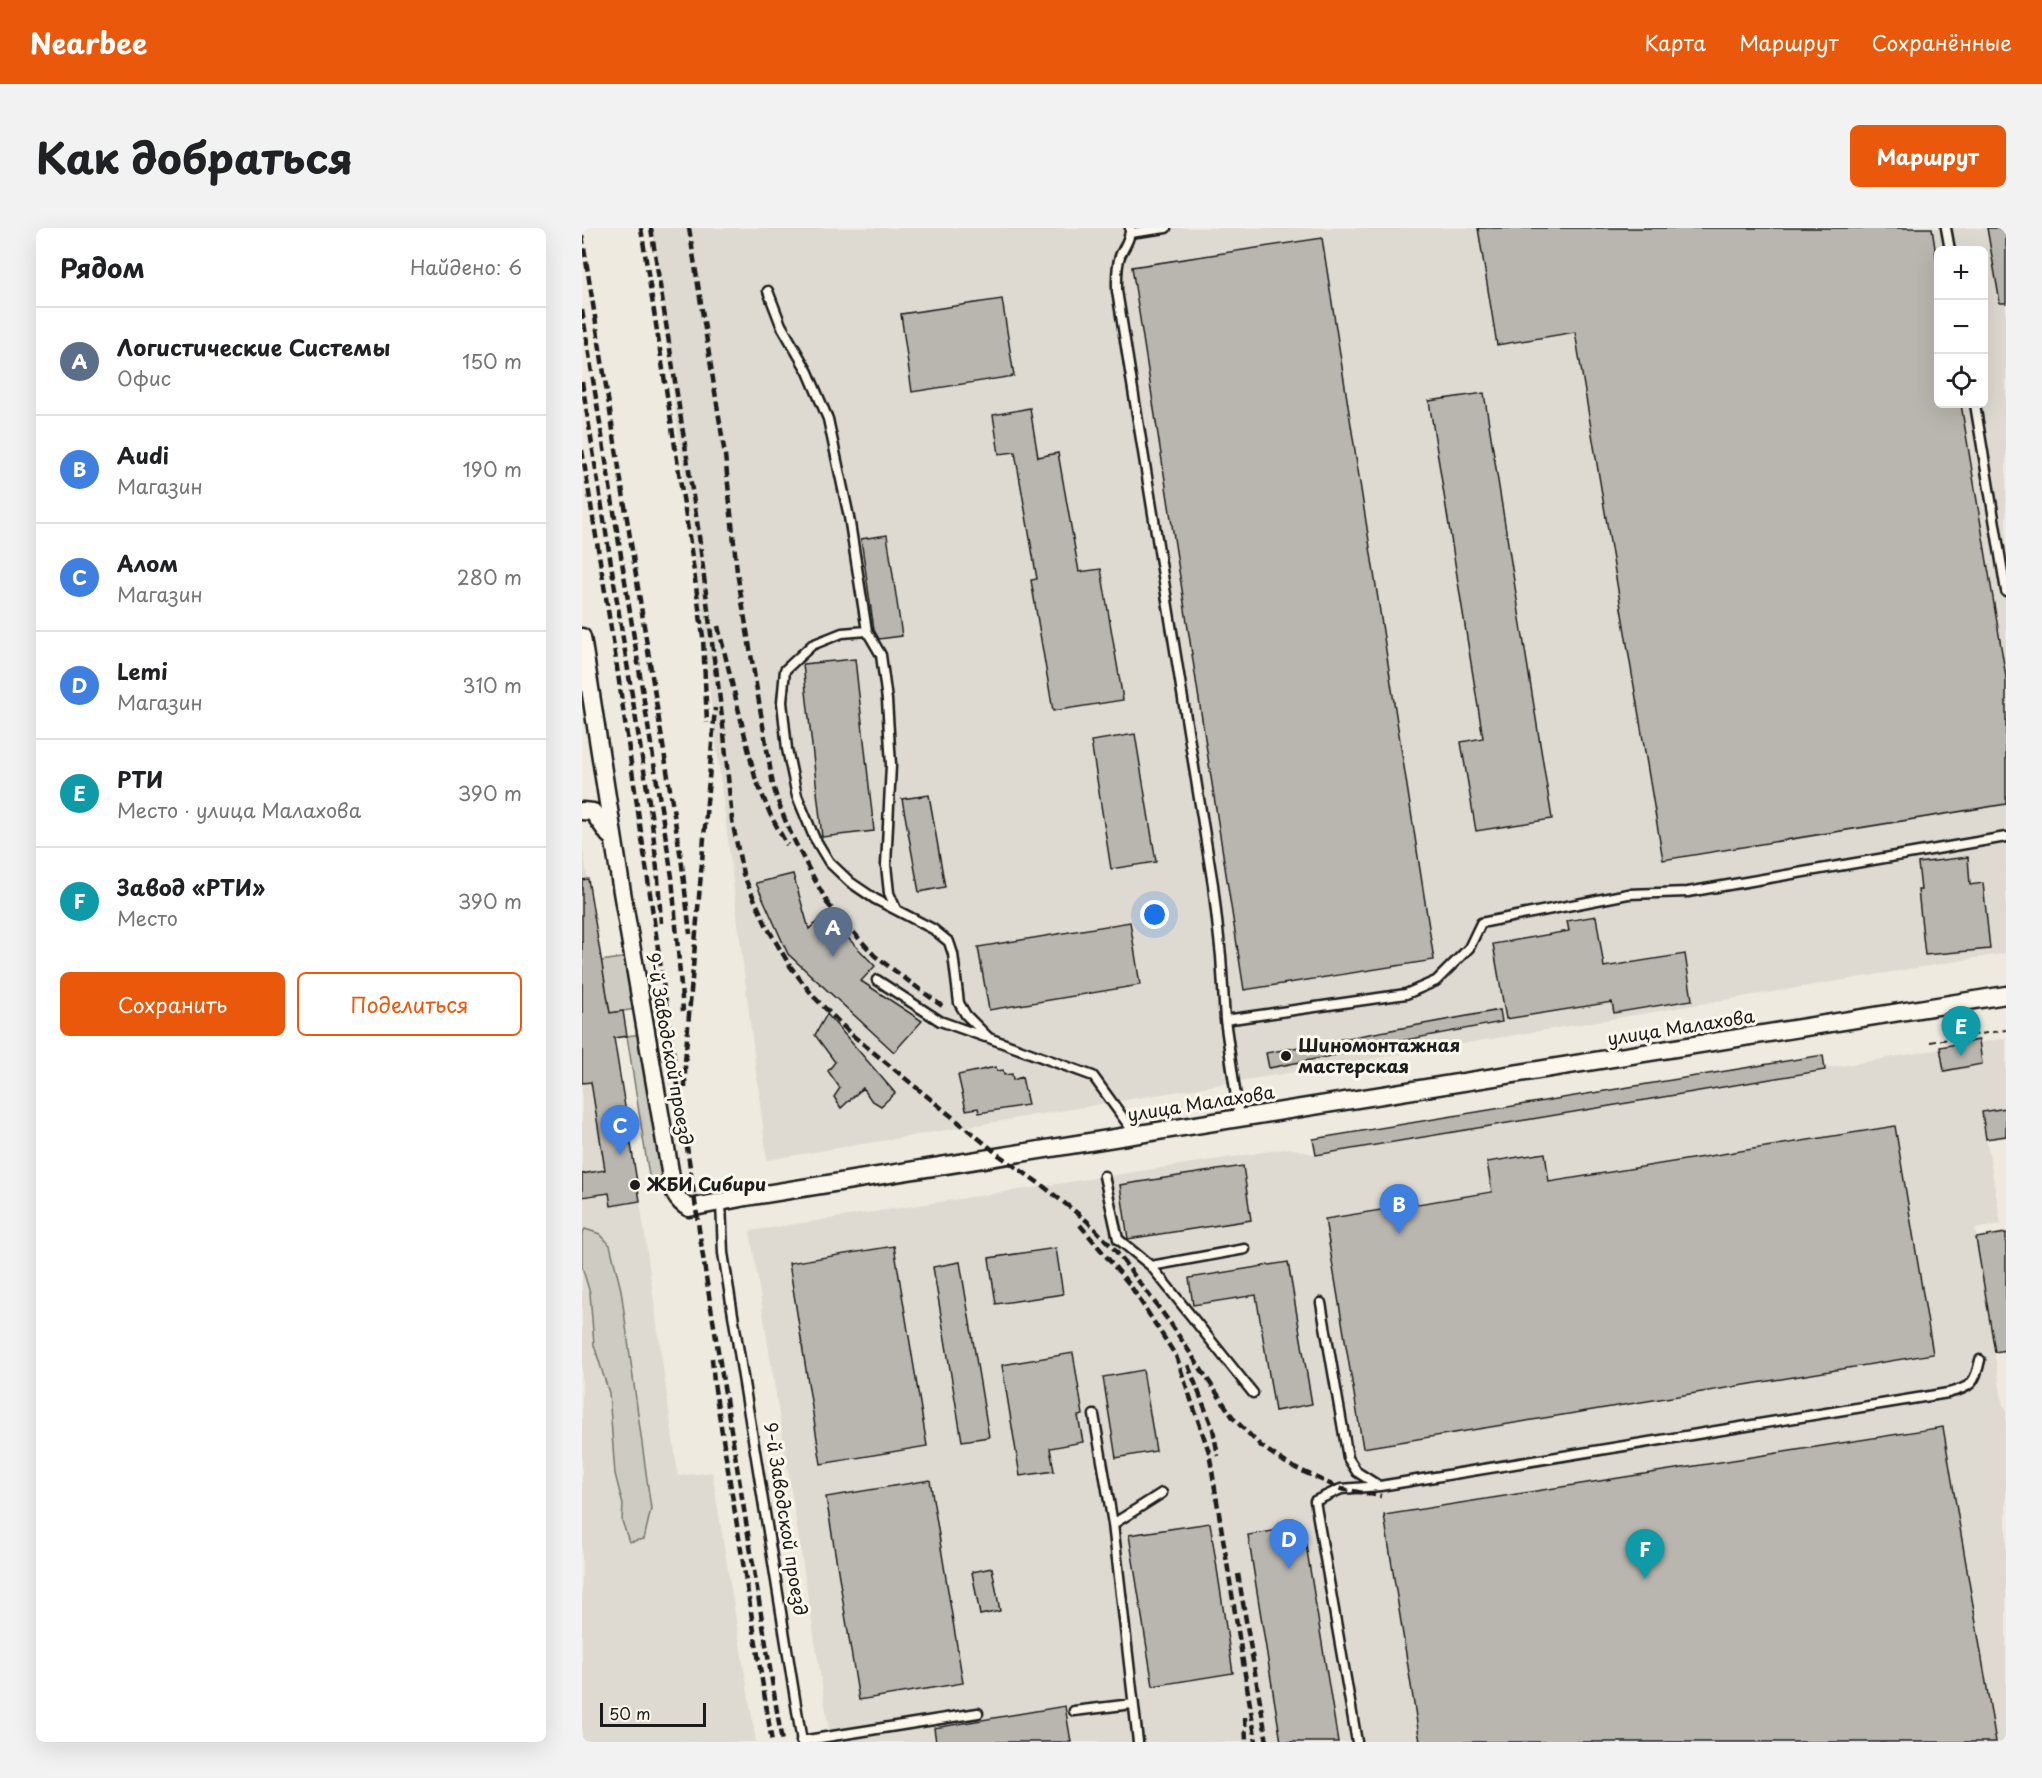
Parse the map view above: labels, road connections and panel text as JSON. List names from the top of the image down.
{
  "streets": {
    "street": ["улица Малахова", "9-й Заводской проезд"]
  },
  "crossings": [
    ["улица Малахова", "9-й Заводской проезд"]
  ],
  "places": ["Шиномонтажная мастерская", "ЖБИ Сибири"],
  "scale_bar": "50 m",
  "page": {
    "header": "Nearbee",
    "nav": ["Карта", "Маршрут", "Сохранённые"],
    "title": "Как добраться",
    "buttons": [
      "Маршрут",
      ["Сохранить", "Поделиться"]
    ],
    "heading": ["Рядом", "Найдено: 6"],
    "map_buttons": ["+", "−"],
    "list": [
      {
        "mark": "A",
        "name": "Логистические Системы",
        "note": "Офис",
        "value": "150 m"
      },
      {
        "mark": "B",
        "name": "Audi",
        "note": "Магазин",
        "value": "190 m"
      },
      {
        "mark": "C",
        "name": "Алом",
        "note": "Магазин",
        "value": "280 m"
      },
      {
        "mark": "D",
        "name": "Lemi",
        "note": "Магазин",
        "value": "310 m"
      },
      {
        "mark": "E",
        "name": "РТИ",
        "note": "Место · улица Малахова",
        "value": "390 m"
      },
      {
        "mark": "F",
        "name": "Завод «РТИ»",
        "note": "Место",
        "value": "390 m"
      }
    ],
    "pins": [
      "A",
      "E",
      "C",
      "B",
      "D",
      "F"
    ],
    "scale": "50 m"
  }
}
